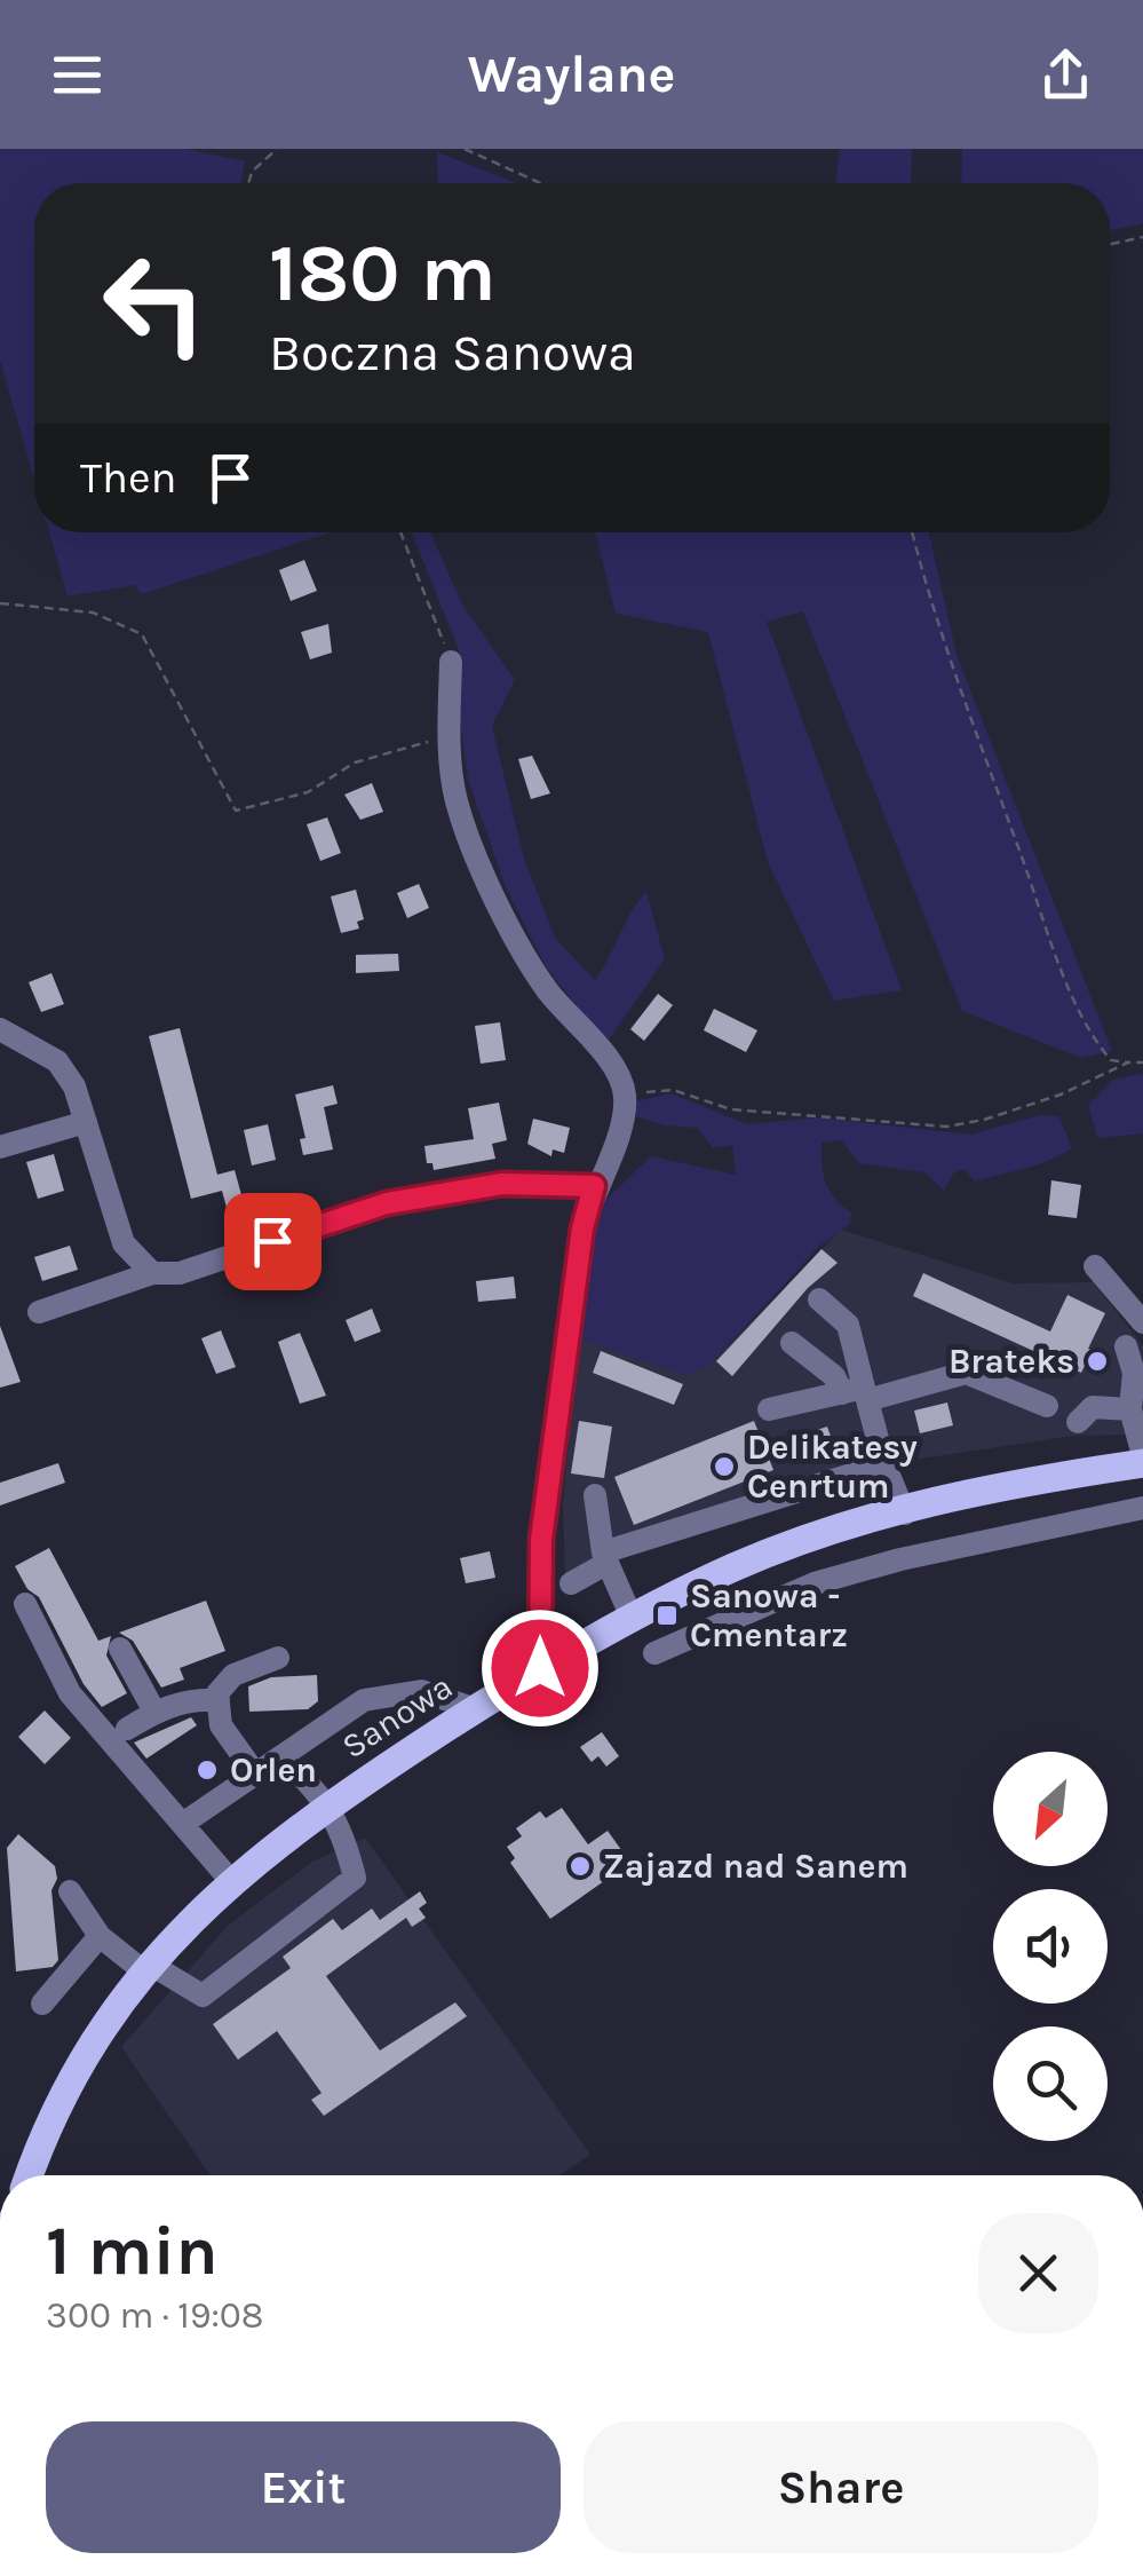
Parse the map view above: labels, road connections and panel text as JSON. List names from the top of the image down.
{
  "streets": {
    "main road": ["Sanowa"]
  },
  "places": {
    "other": [
      "Brateks",
      "Delikatesy Cenrtum",
      "Orlen",
      "Zajazd nad Sanem"
    ],
    "transit": ["Sanowa - Cmentarz"]
  },
  "north": "bottom left",
  "page": {
    "header": "Waylane",
    "turn": ["180 m", "Boczna Sanowa"],
    "then": "Then",
    "heading": ["1 min", "300 m · 19:08"],
    "buttons": ["Exit", "Share"]
  }
}
